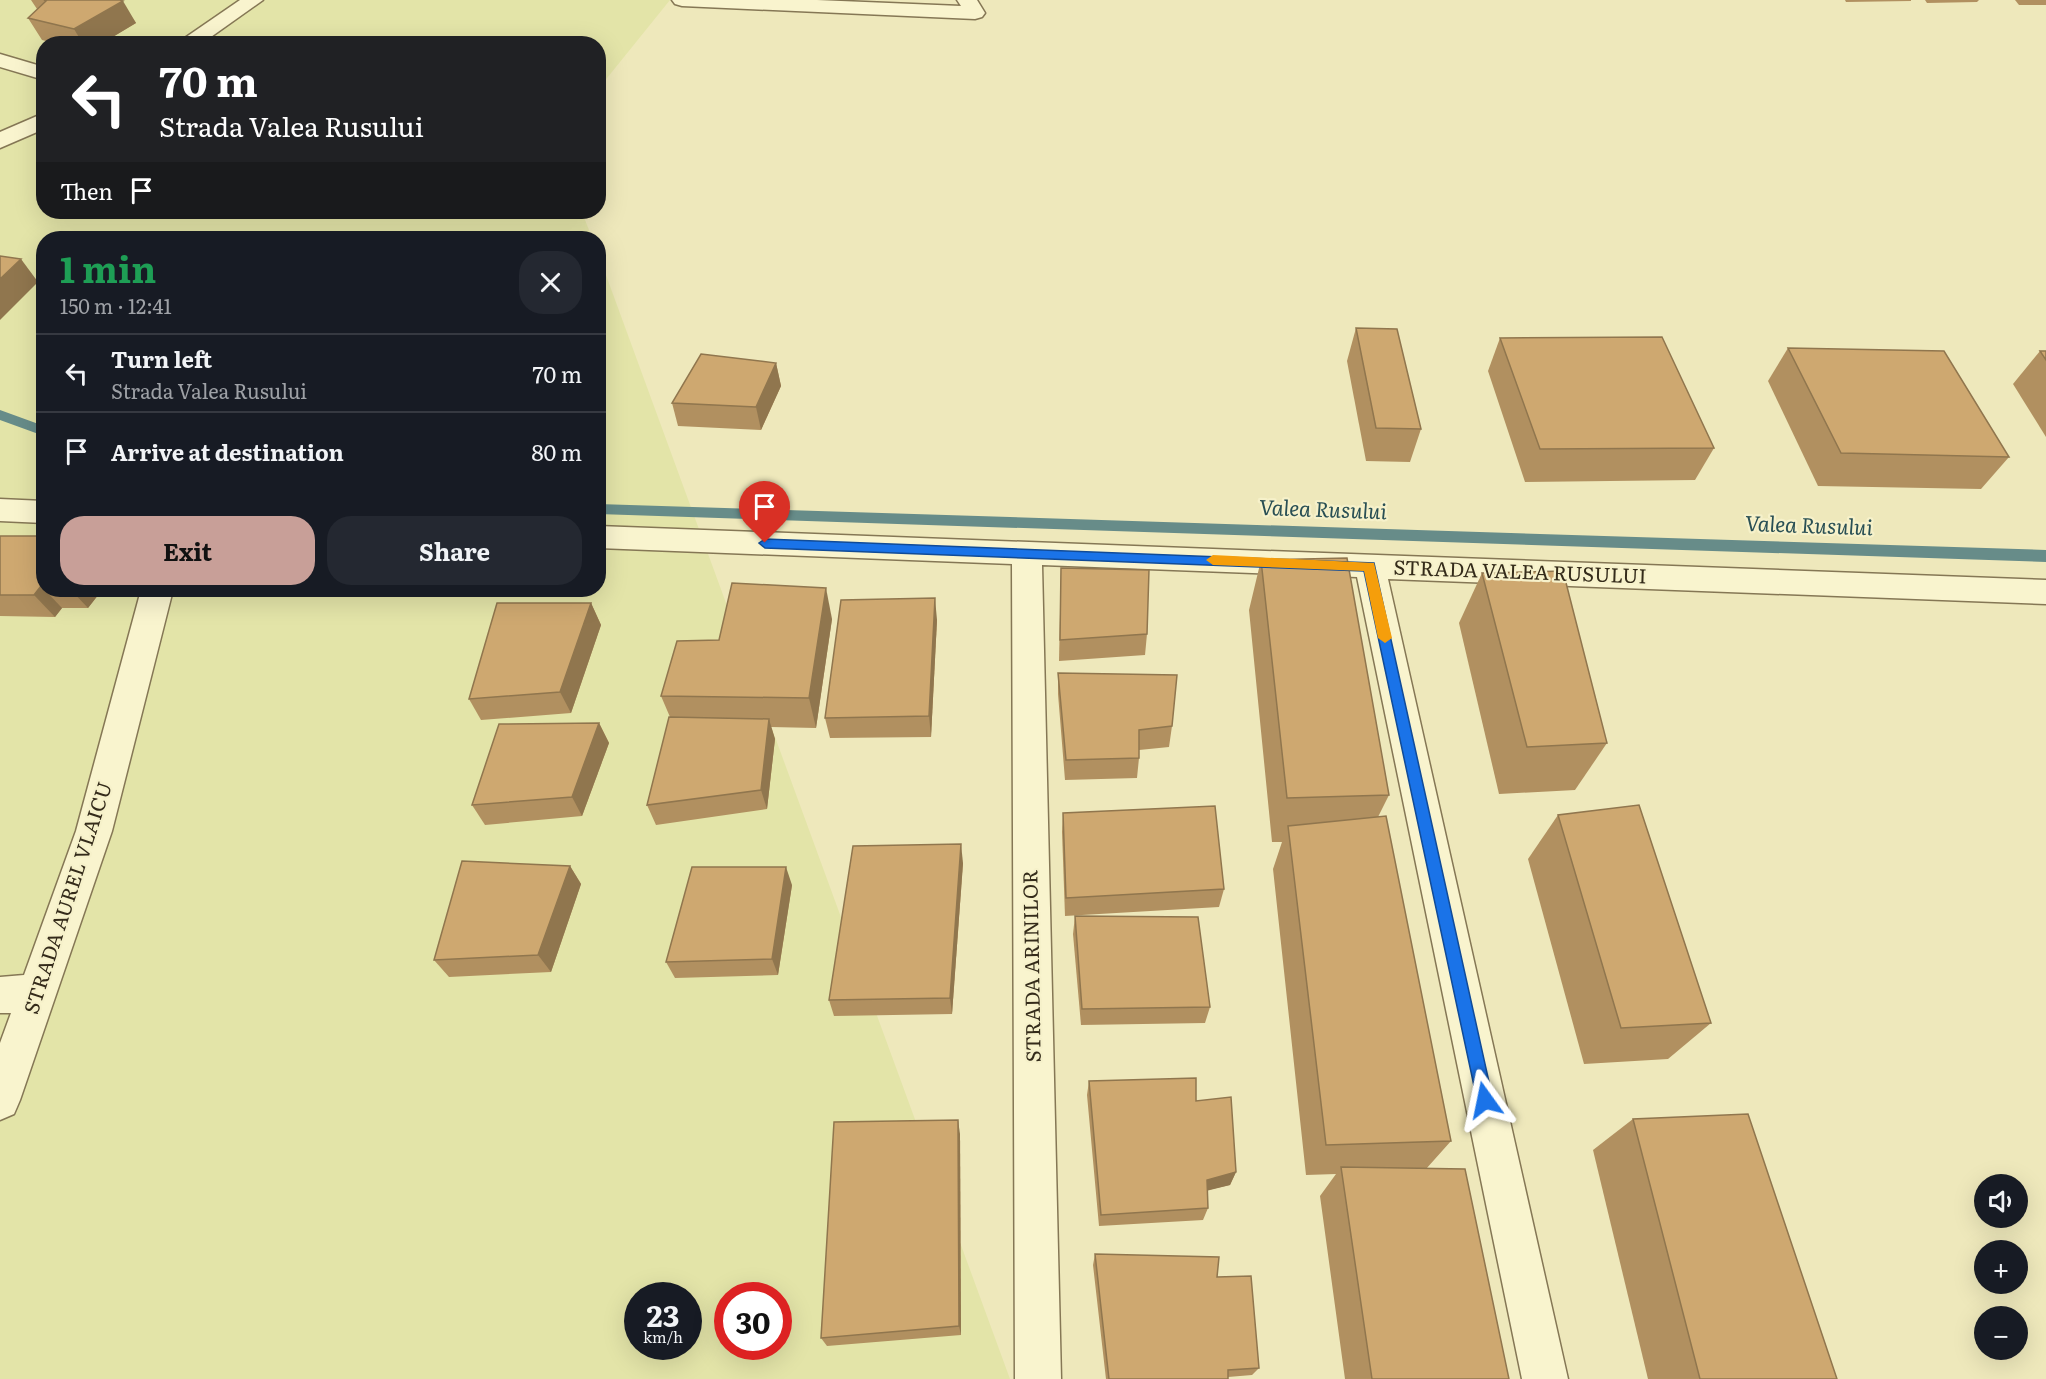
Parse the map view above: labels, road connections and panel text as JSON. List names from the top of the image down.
{
  "streets": {
    "street": ["STRADA VALEA RUSULUI", "STRADA AUREL VLAICU", "STRADA ARINILOR"]
  },
  "crossings": [
    ["STRADA VALEA RUSULUI", "STRADA ARINILOR"]
  ],
  "water": ["Valea Rusului"],
  "page": {
    "turn": ["70 m", "Strada Valea Rusului"],
    "then": "Then",
    "heading": ["1 min", "150 m · 12:41"],
    "list": [
      {
        "name": "Turn left",
        "note": "Strada Valea Rusului",
        "value": "70 m"
      },
      {
        "name": "Arrive at destination",
        "value": "80 m"
      }
    ],
    "buttons": ["Exit", "Share"],
    "map_buttons": ["+", "−"],
    "speed": "23 km/h",
    "limit": "30"
  }
}
